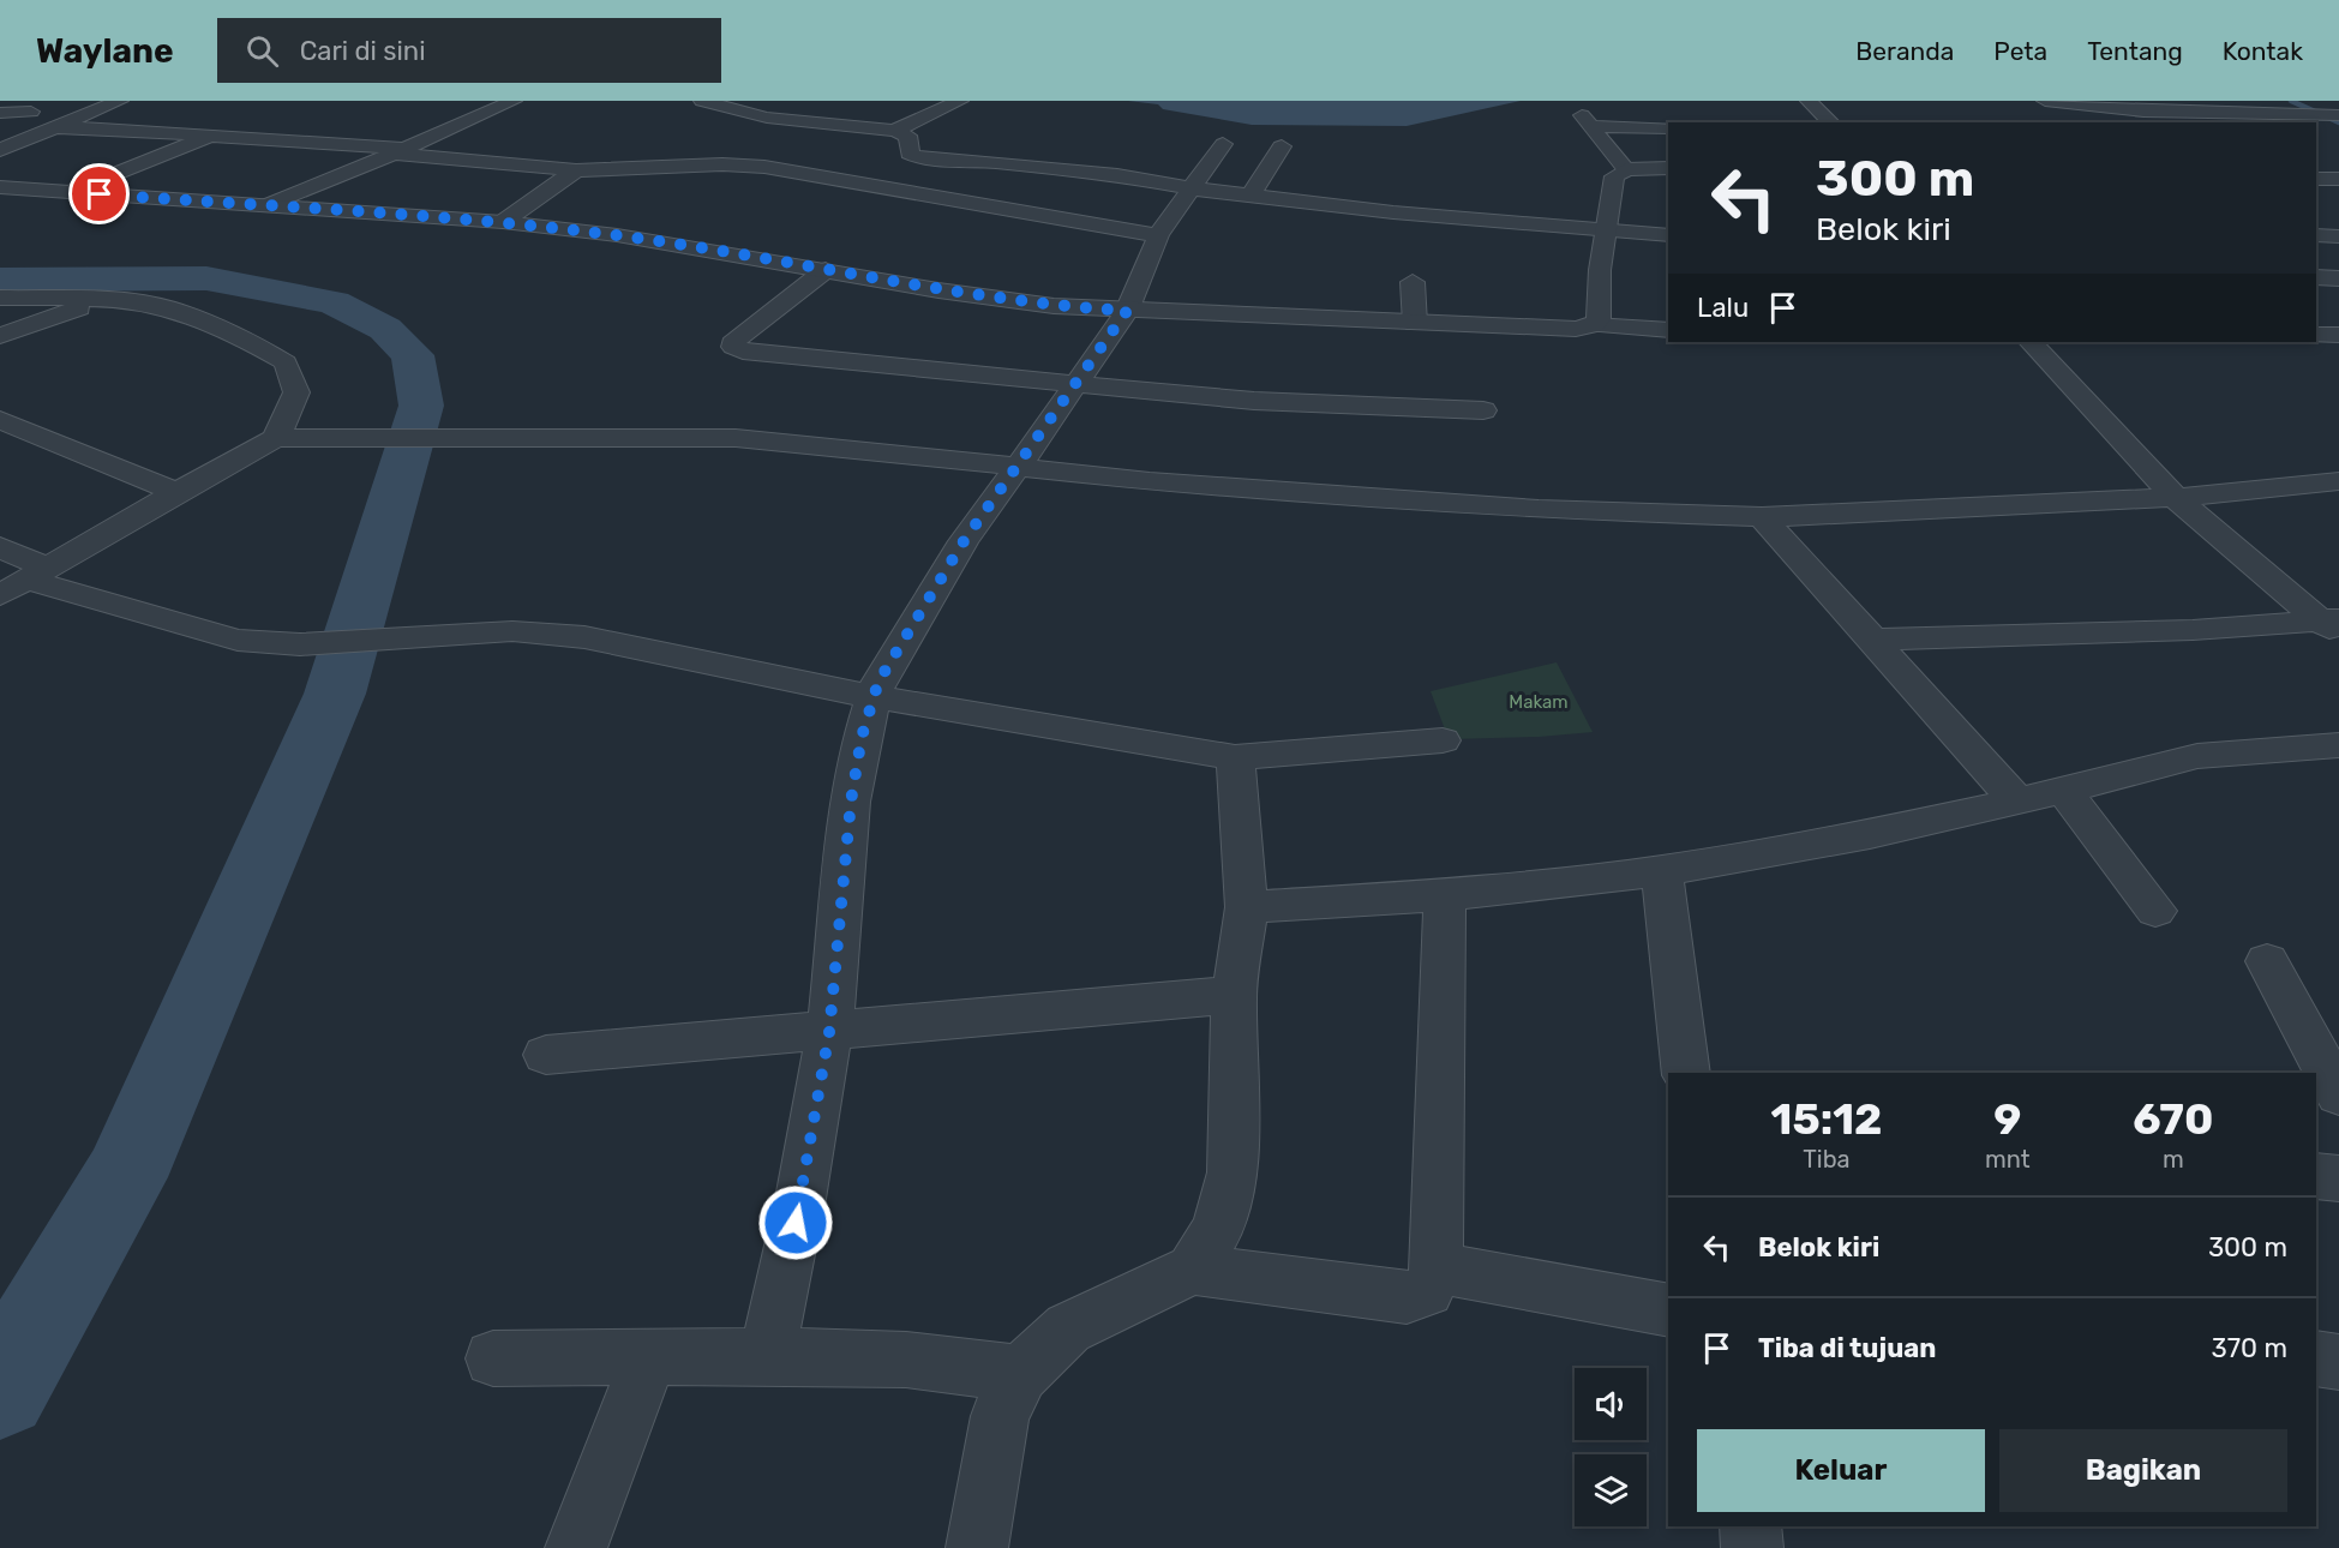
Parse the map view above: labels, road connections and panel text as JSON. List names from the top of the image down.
{
  "parks": ["Makam"],
  "page": {
    "header": "Waylane",
    "search": "Cari di sini",
    "nav": [
      "Beranda",
      "Peta",
      "Tentang",
      "Kontak"
    ],
    "turn": ["300 m", "Belok kiri"],
    "then": "Lalu",
    "eta": [
      "15:12",
      "Tiba",
      "9",
      "mnt",
      "670",
      "m"
    ],
    "list": [
      {
        "name": "Belok kiri",
        "value": "300 m"
      },
      {
        "name": "Tiba di tujuan",
        "value": "370 m"
      }
    ],
    "buttons": ["Keluar", "Bagikan"]
  }
}
